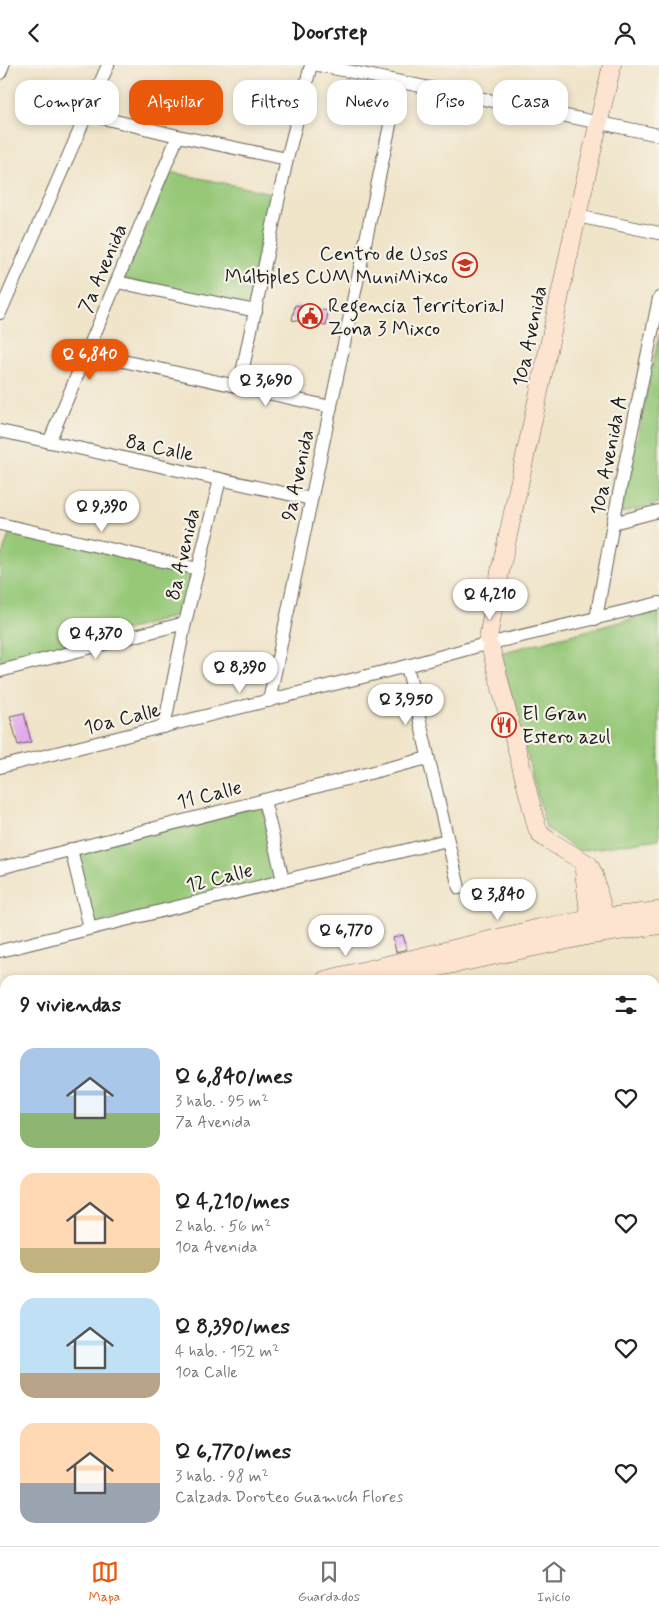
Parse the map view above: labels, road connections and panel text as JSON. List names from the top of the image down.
{
  "streets": {
    "street": [
      "7a Avenida",
      "10a Avenida",
      "8a Calle",
      "10a Avenida A",
      "9a Avenida",
      "8a Avenida",
      "10a Calle",
      "11 Calle",
      "12 Calle"
    ]
  },
  "crossings": [
    ["7a Avenida", "8a Calle"],
    ["10a Avenida", "10a Calle"],
    ["8a Calle", "9a Avenida"],
    ["8a Calle", "8a Avenida"],
    ["10a Avenida A", "10a Calle"],
    ["9a Avenida", "10a Calle"],
    ["8a Avenida", "10a Calle"]
  ],
  "places": {
    "school or university": ["Centro de Usos Múltiples CUM MuniMixco"],
    "public building": ["Regencia Territorial Zona 3 Mixco"],
    "restaurant": ["El Gran Estero azul"]
  },
  "page": {
    "header": "Doorstep",
    "chip": [
      "Comprar",
      "Alquilar",
      "Filtros",
      "Nuevo",
      "Piso",
      "Casa"
    ],
    "price": [
      "Q 6,840",
      "Q 3,690",
      "Q 9,390",
      "Q 4,210",
      "Q 4,370",
      "Q 8,390",
      "Q 3,950",
      "Q 3,840",
      "Q 6,770"
    ],
    "heading": "9 viviendas",
    "list": [
      {
        "name": "Q 6,840/mes",
        "note": "3 hab. · 95 m² · 7a Avenida"
      },
      {
        "name": "Q 4,210/mes",
        "note": "2 hab. · 56 m² · 10a Avenida"
      },
      {
        "name": "Q 8,390/mes",
        "note": "4 hab. · 152 m² · 10a Calle"
      },
      {
        "name": "Q 6,770/mes",
        "note": "3 hab. · 98 m² · Calzada Doroteo Guamuch Flores"
      }
    ],
    "tabs": ["Mapa", "Guardados", "Inicio"]
  }
}
